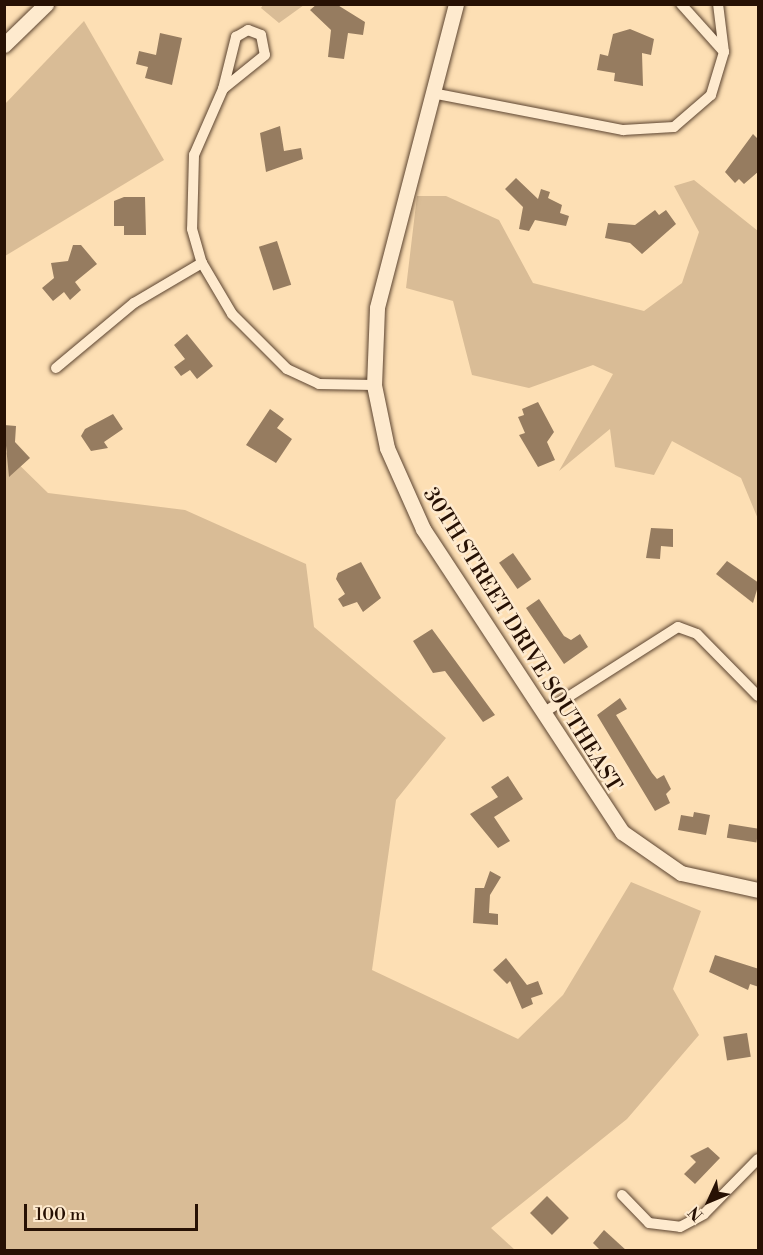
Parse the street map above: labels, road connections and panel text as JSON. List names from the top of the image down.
{
  "streets": {
    "main road": ["30TH STREET DRIVE SOUTHEAST"]
  },
  "scale_bar": "100 m",
  "north": "bottom left"
}
